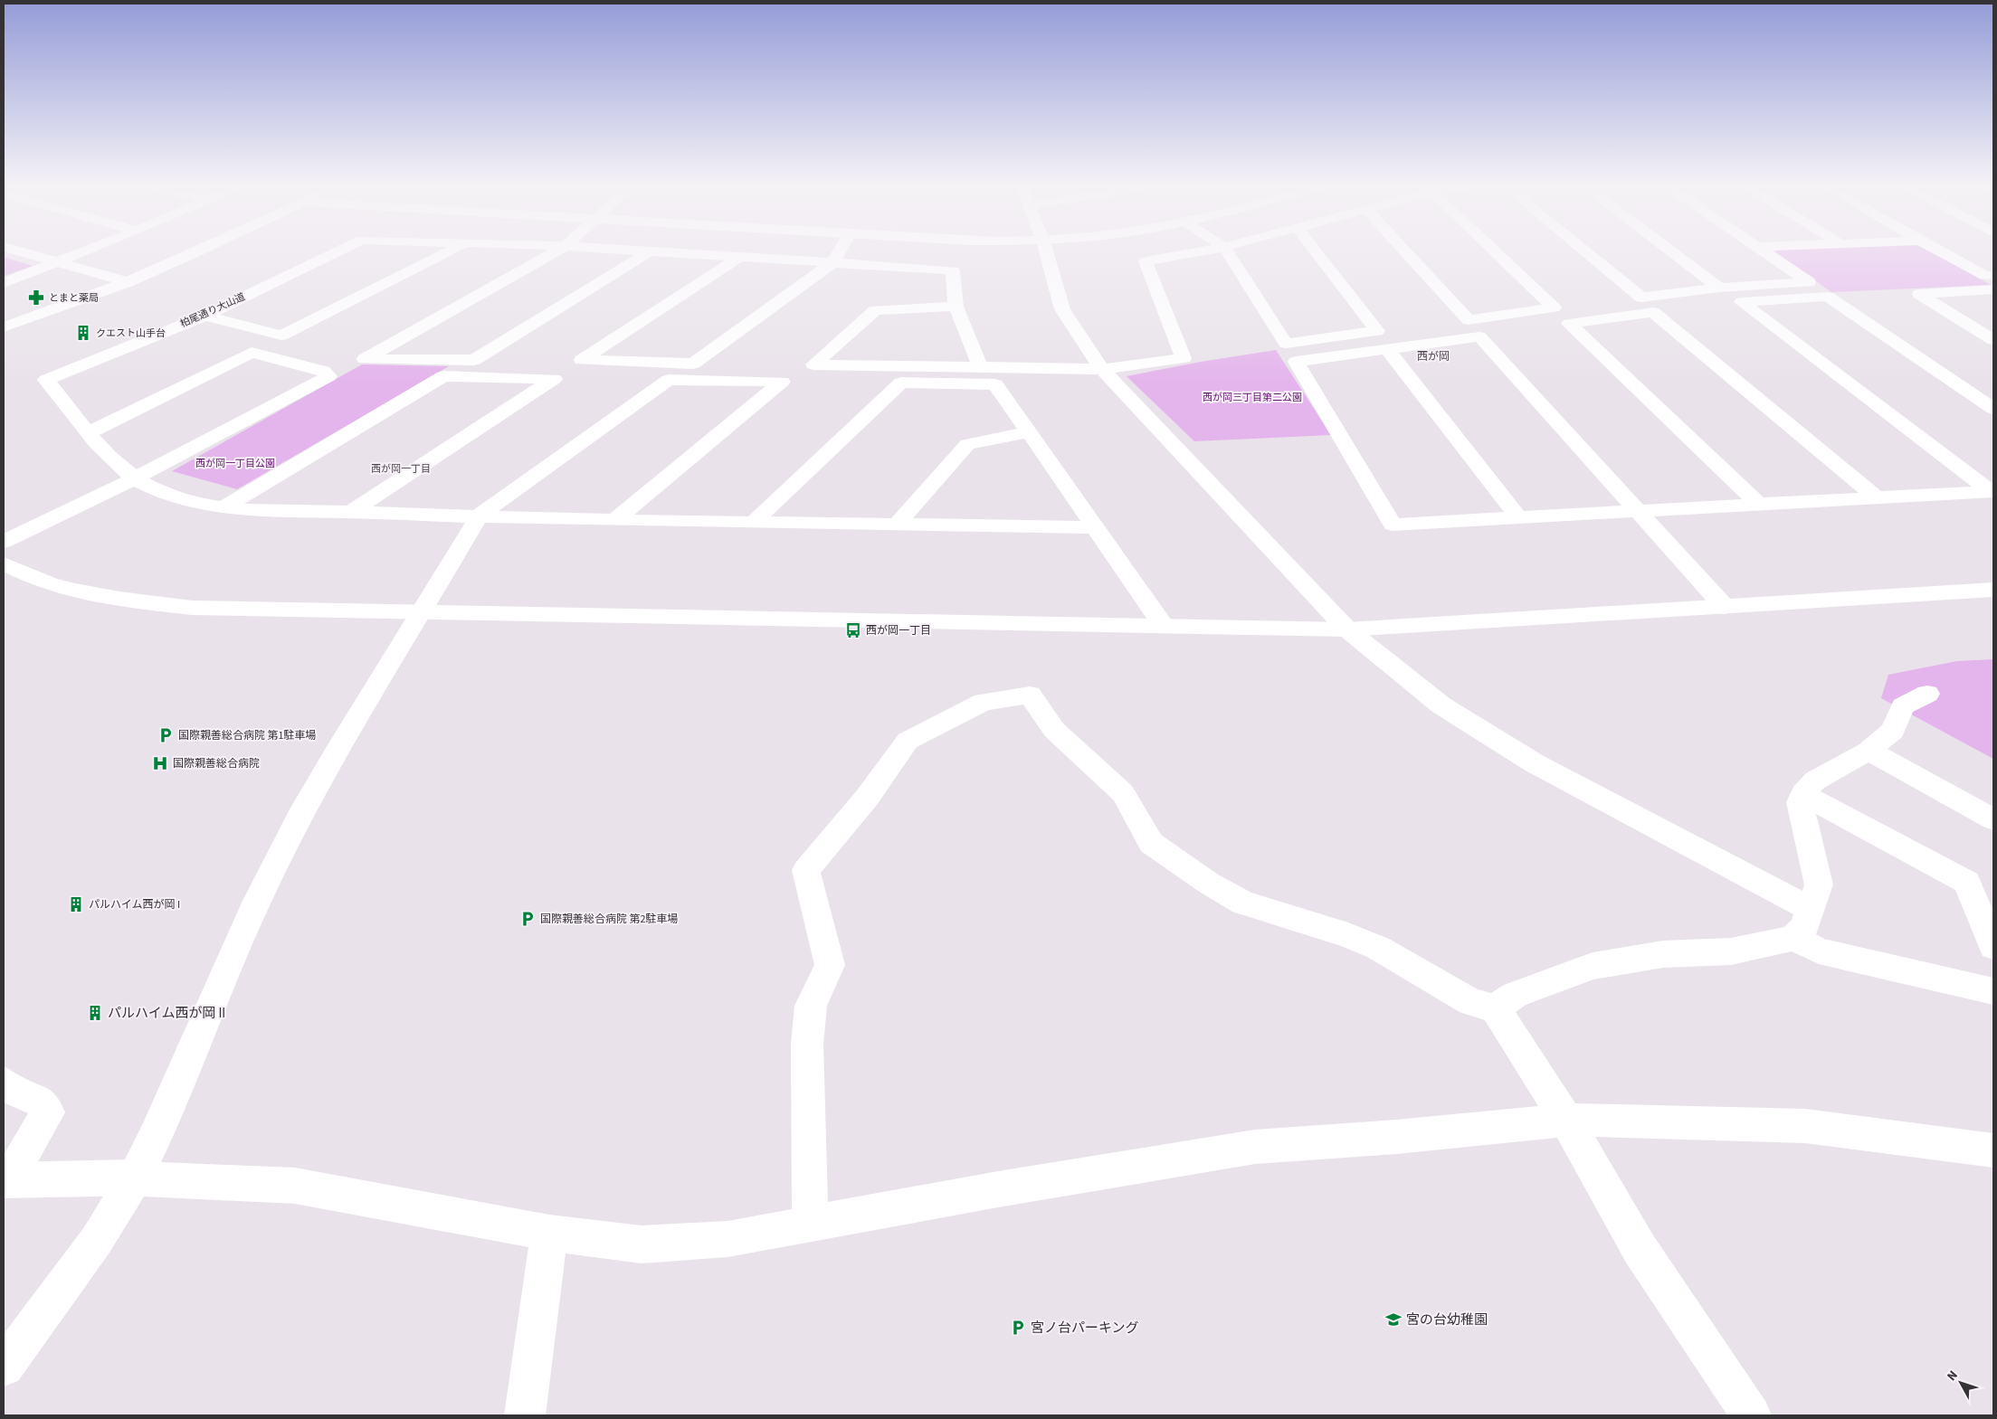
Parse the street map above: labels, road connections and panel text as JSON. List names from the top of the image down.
{
  "streets": {
    "street": ["柏尾通り大山道"]
  },
  "districts": ["西が岡", "西が岡一丁目"],
  "parks": ["西が岡三丁目第二公園", "西が岡一丁目公園"],
  "places": {
    "pharmacy": ["とまと薬局"],
    "building": ["クエスト山手台", "パルハイム西が岡 I", "パルハイム西が岡 II"],
    "bus stop": ["西が岡一丁目"],
    "parking": ["国際親善総合病院 第1駐車場", "国際親善総合病院 第2駐車場", "宮ノ台パーキング"],
    "hospital": ["国際親善総合病院"],
    "school or university": ["宮の台幼稚園"]
  },
  "north": "top left"
}
